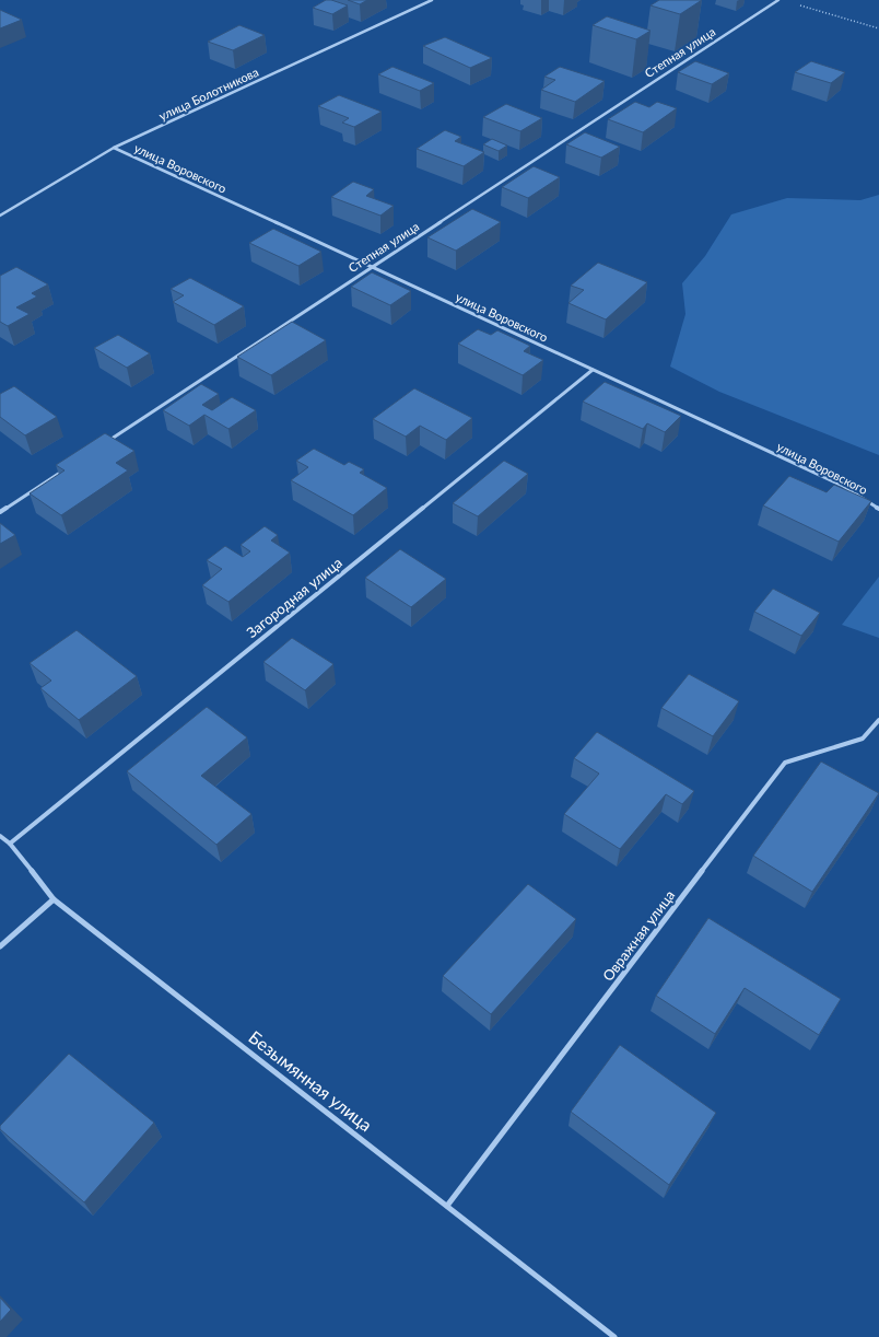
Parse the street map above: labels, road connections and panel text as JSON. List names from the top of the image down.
{
  "streets": {
    "street": [
      "Степная улица",
      "улица Болотникова",
      "улица Воровского",
      "Загородная улица",
      "Овражная улица",
      "Безымянная улица"
    ]
  },
  "crossings": [
    ["Степная улица", "улица Воровского"],
    ["улица Болотникова", "улица Воровского"],
    ["улица Воровского", "Загородная улица"],
    ["Загородная улица", "Безымянная улица"],
    ["Овражная улица", "Безымянная улица"]
  ]
}
